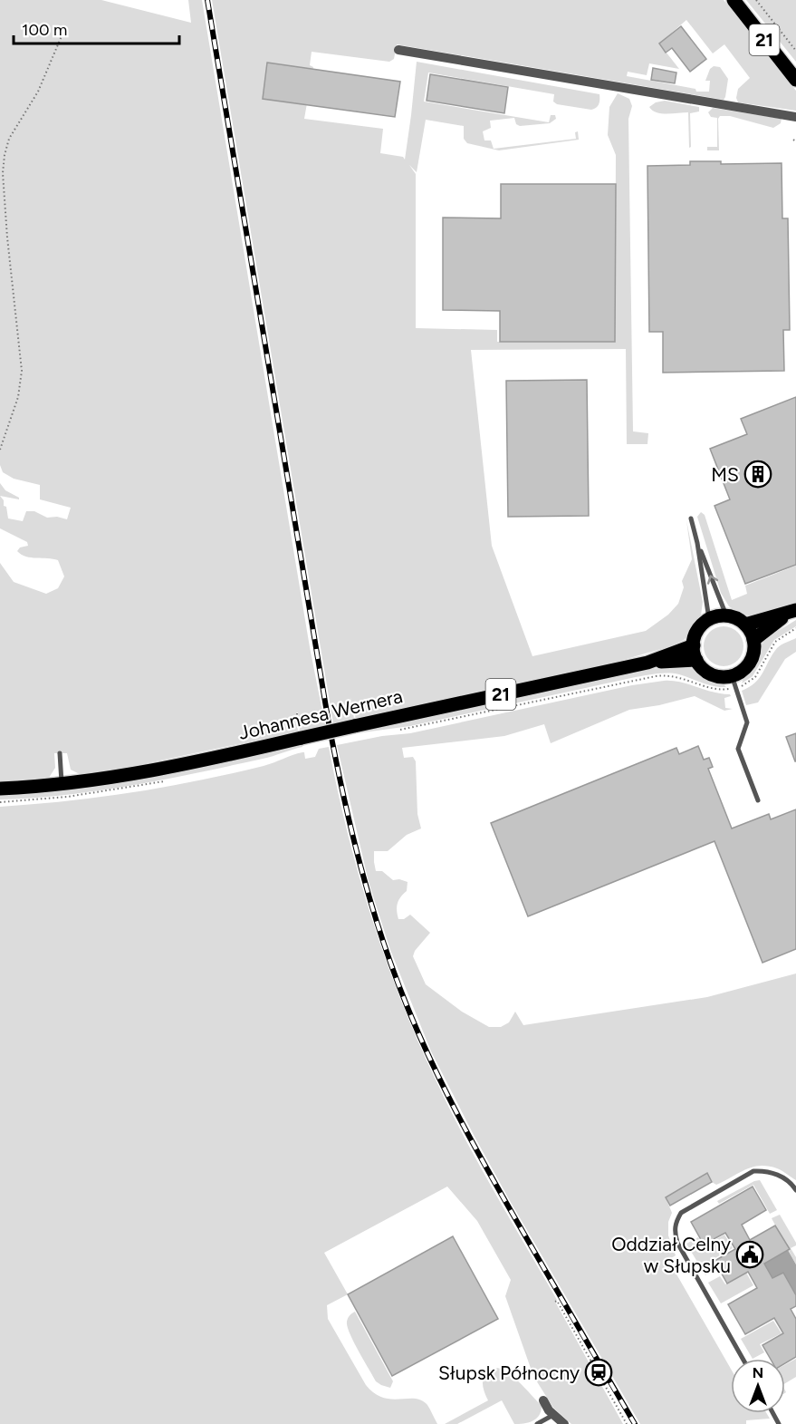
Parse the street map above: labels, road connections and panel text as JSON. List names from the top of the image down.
{
  "streets": {
    "main road": ["21", "Johannesa Wernera"]
  },
  "places": {
    "building": ["MS"],
    "public building": ["Oddział Celny w Słupsku"],
    "station": ["Słupsk Północny"]
  },
  "scale_bar": "100 m",
  "north": "top"
}
